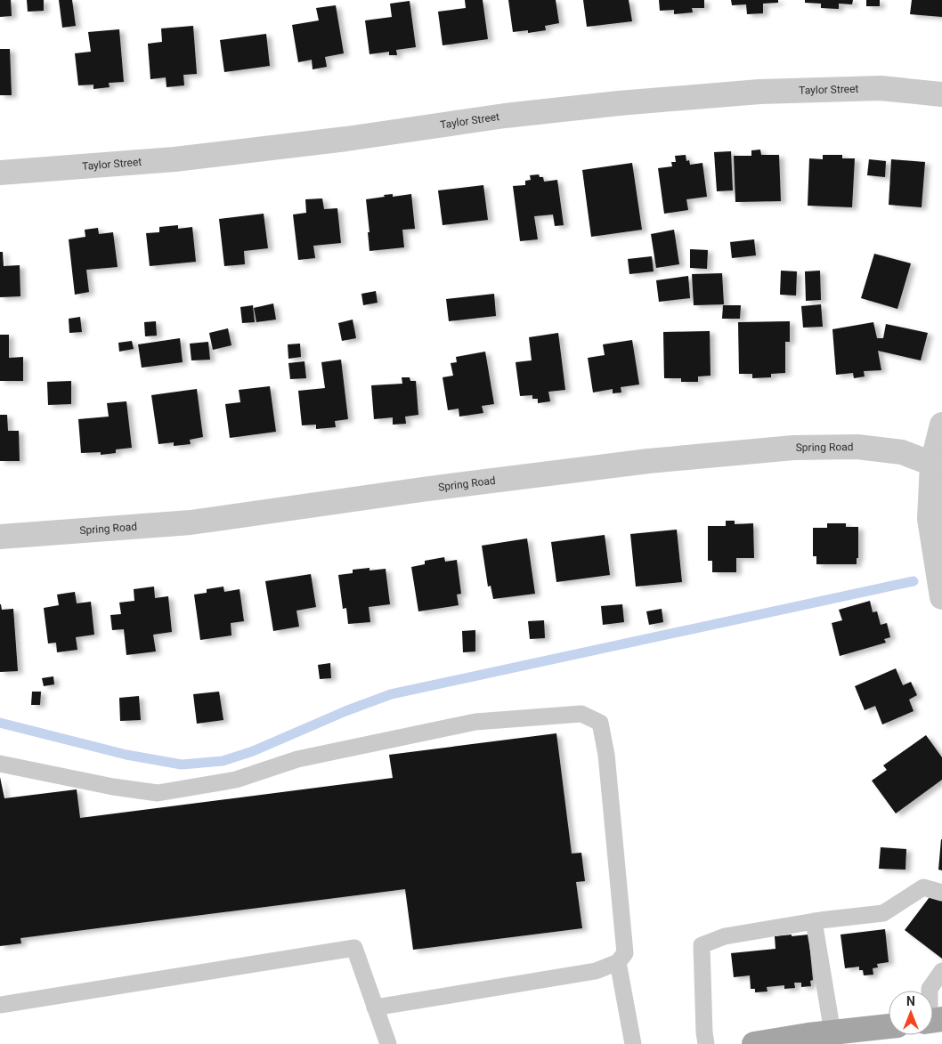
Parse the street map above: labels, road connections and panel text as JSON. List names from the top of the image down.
{
  "streets": {
    "street": ["Taylor Street", "Spring Road"]
  },
  "north": "top"
}
